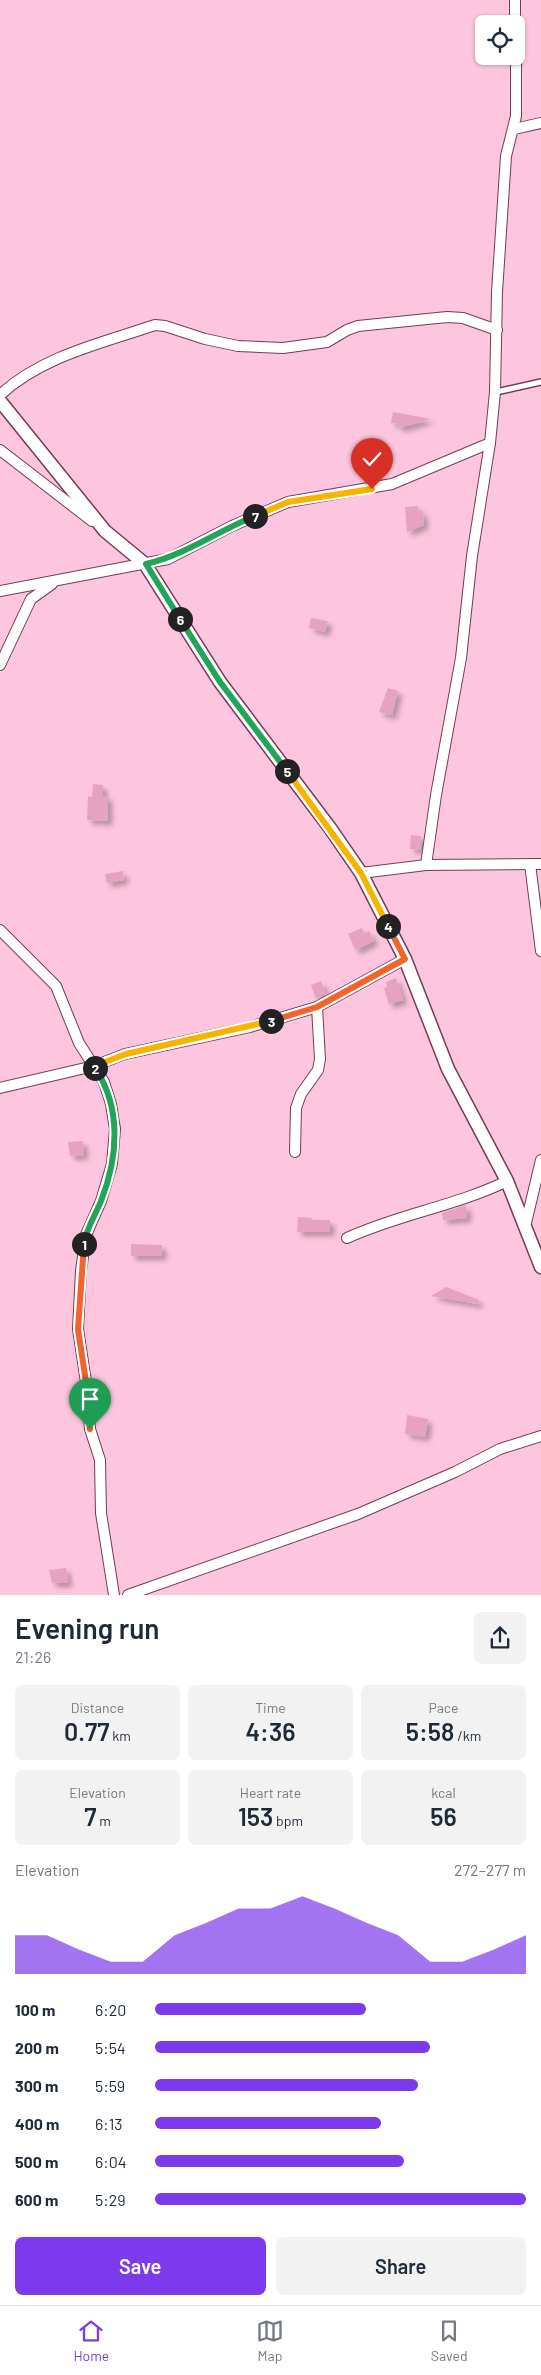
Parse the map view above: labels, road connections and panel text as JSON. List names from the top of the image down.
{
  "page": {
    "pins": [
      "7",
      "6",
      "5",
      "4",
      "3",
      "2",
      "1"
    ],
    "heading": ["Evening run", "21:26"],
    "stats": [
      ["Distance", "0.77 km"],
      ["Time", "4:36"],
      ["Pace", "5:58 /km"],
      ["Elevation", "7 m"],
      ["Heart rate", "153 bpm"],
      ["kcal", "56"]
    ],
    "chart": ["Elevation", "272–277 m"],
    "list": [
      {
        "name": "100 m",
        "note": "6:20"
      },
      {
        "name": "200 m",
        "note": "5:54"
      },
      {
        "name": "300 m",
        "note": "5:59"
      },
      {
        "name": "400 m",
        "note": "6:13"
      },
      {
        "name": "500 m",
        "note": "6:04"
      },
      {
        "name": "600 m",
        "note": "5:29"
      }
    ],
    "buttons": ["Save", "Share"],
    "tabs": ["Home", "Map", "Saved"]
  }
}
